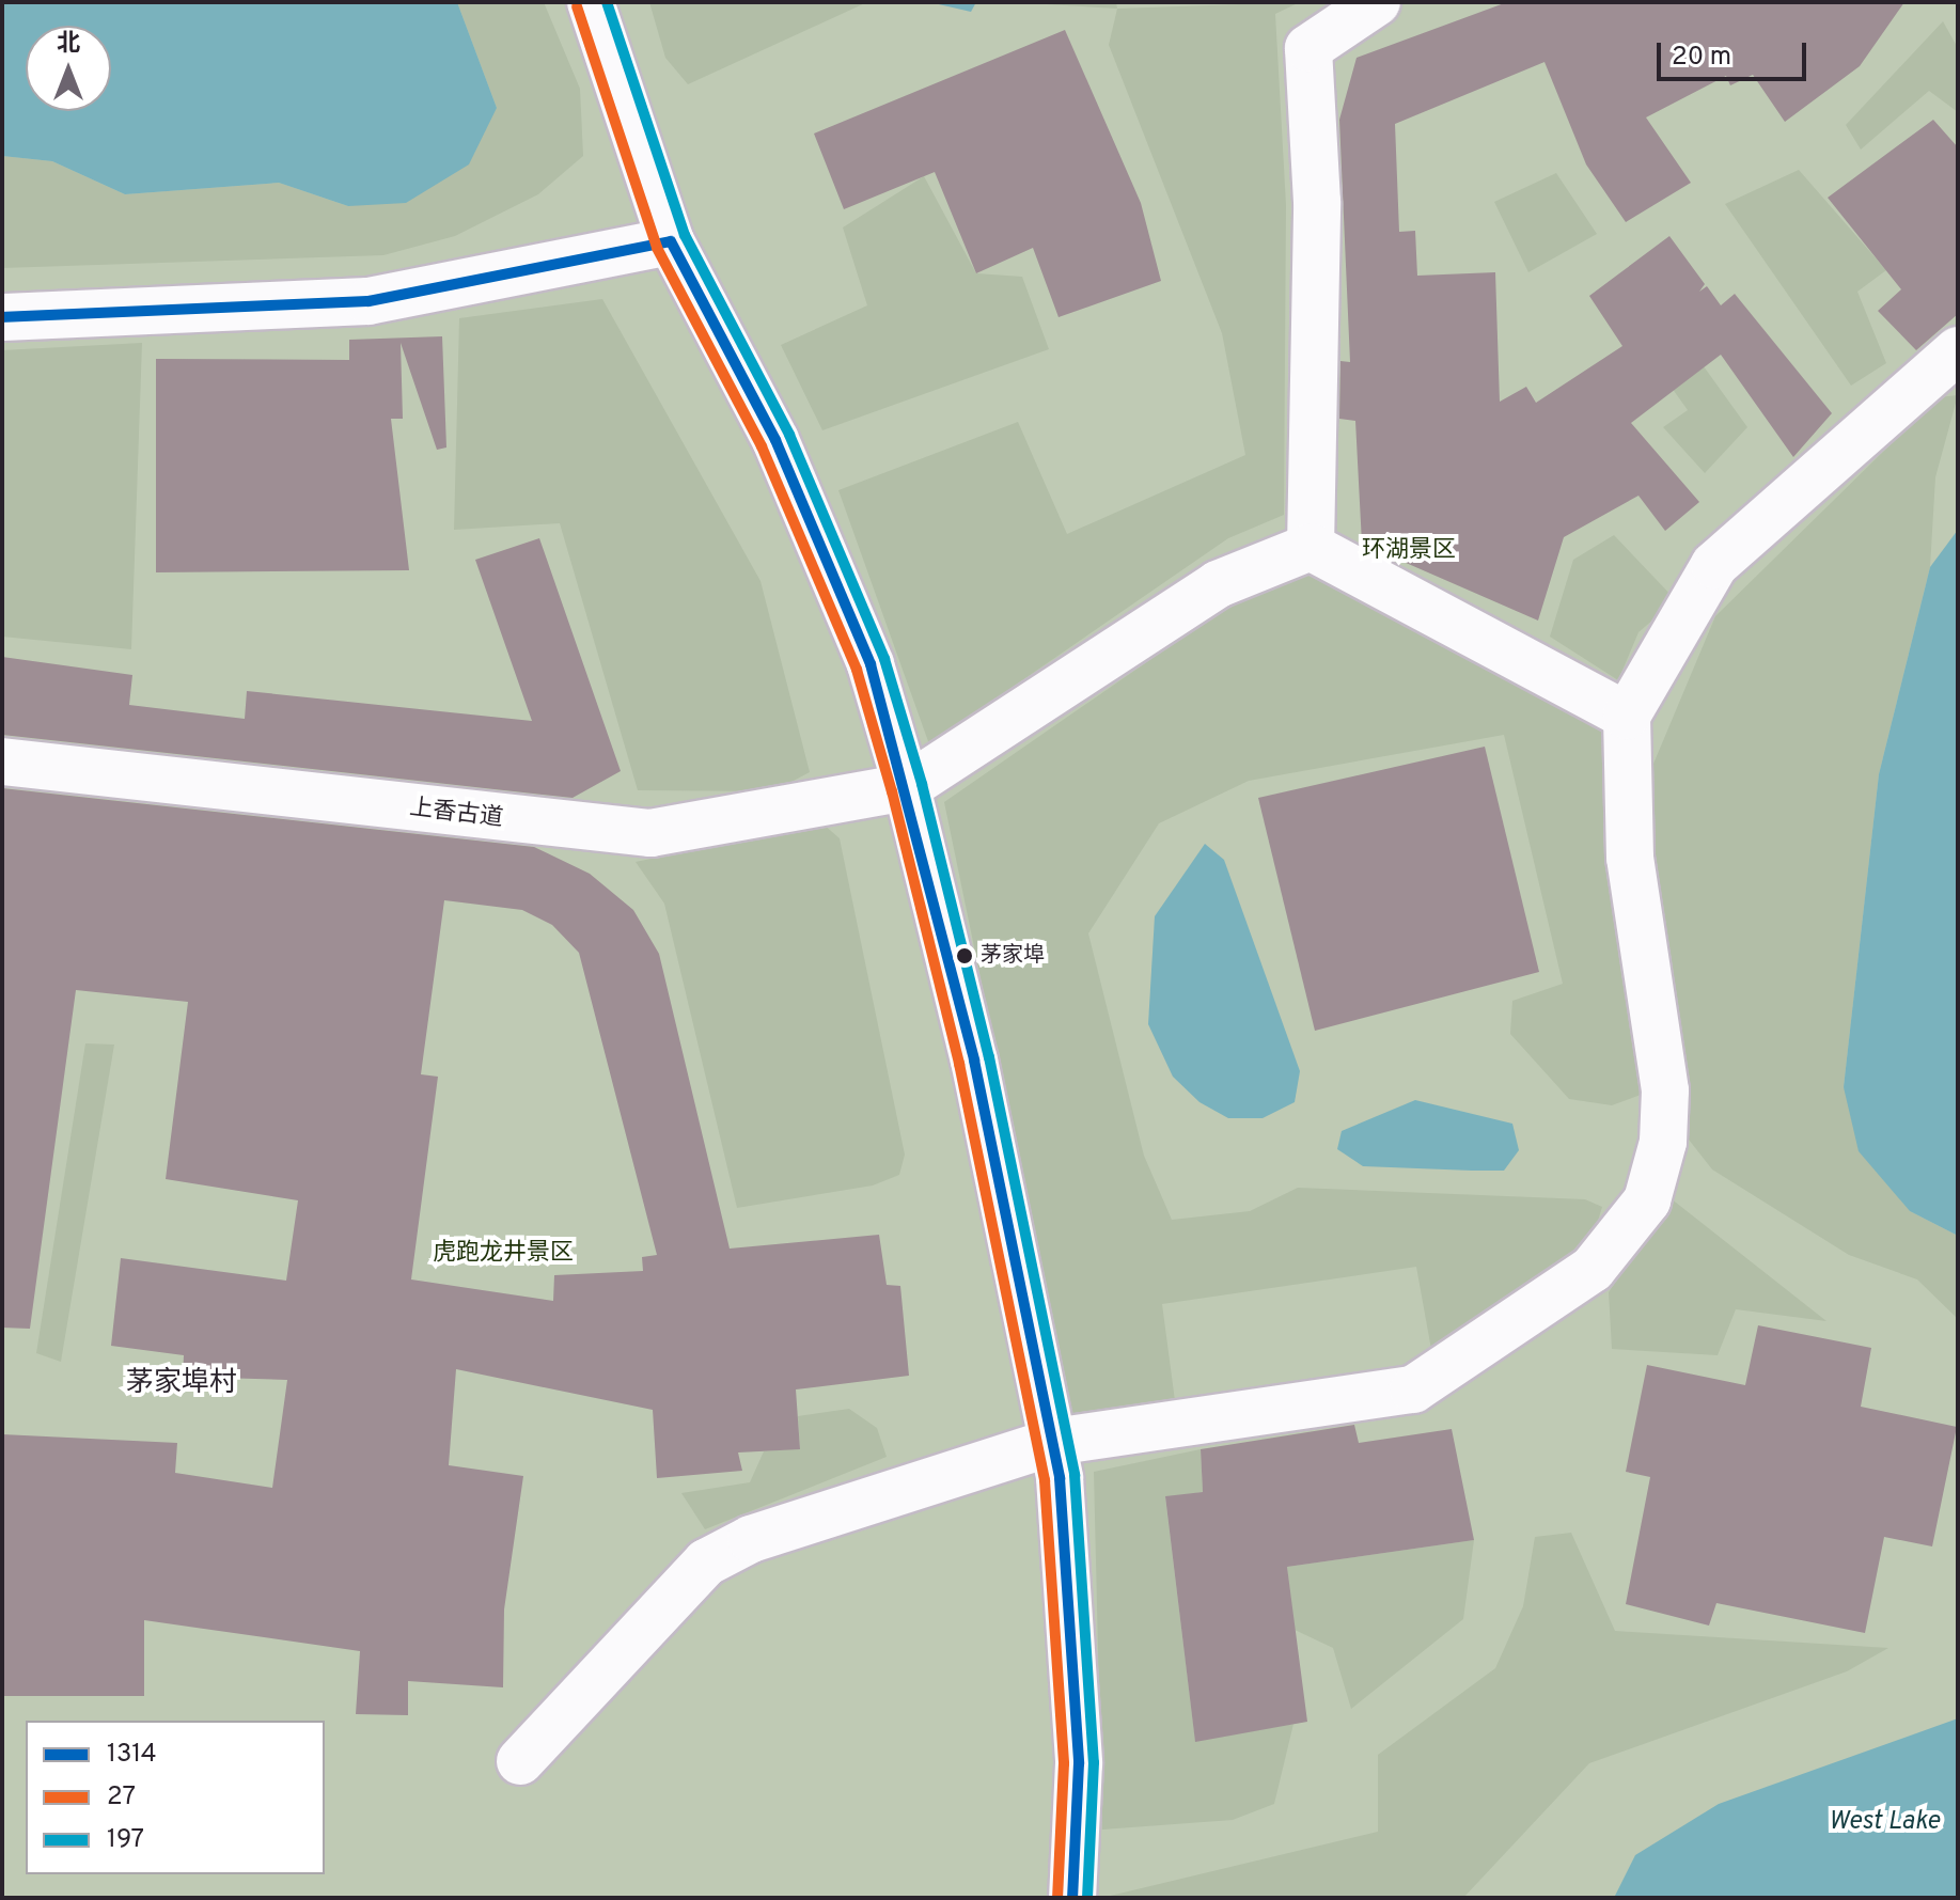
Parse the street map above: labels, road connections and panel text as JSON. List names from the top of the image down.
{
  "streets": {
    "street": ["上香古道"]
  },
  "districts": ["茅家埠村"],
  "water": ["West Lake"],
  "parks": ["环湖景区", "虎跑龙井景区"],
  "places": ["茅家埠"],
  "lines": ["transit line 197", "transit line 27", "transit line 1314"],
  "legend": ["1314", "27", "197"],
  "scale_bar": "20 m",
  "north": "top"
}
